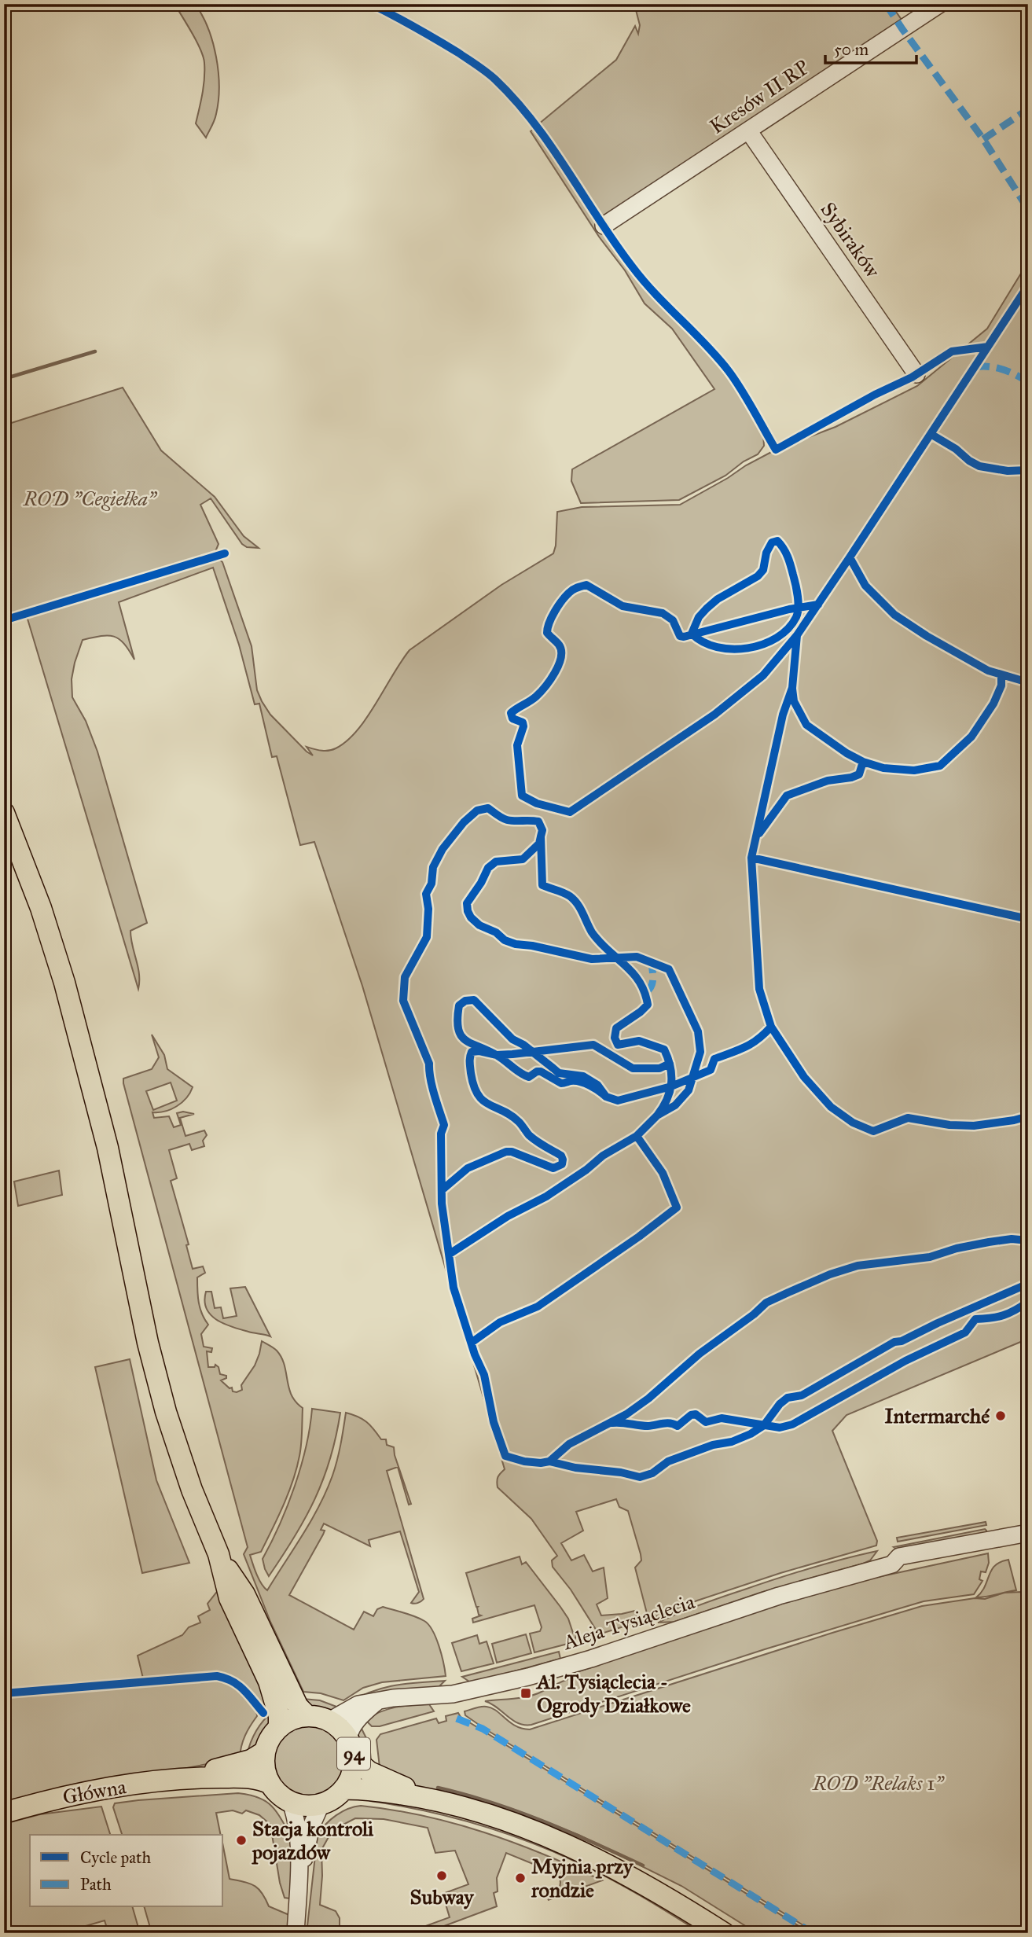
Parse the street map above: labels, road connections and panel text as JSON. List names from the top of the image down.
{
  "streets": {
    "main road": ["94", "Główna"],
    "street": ["Kresów II RP", "Sybiraków", "Aleja Tysiąclecia"]
  },
  "crossings": [
    ["Kresów II RP", "Sybiraków"],
    ["Aleja Tysiąclecia", "94"],
    ["Aleja Tysiąclecia", "Główna"],
    ["94", "Główna"]
  ],
  "parks": ["ROD \"Cegiełka\"", "ROD \"Relaks 1\""],
  "places": {
    "other": [
      "Intermarché",
      "Stacja kontroli pojazdów",
      "Subway",
      "Myjnia przy rondzie"
    ],
    "transit": ["Al. Tysiąclecia - Ogrody Działkowe"]
  },
  "legend": ["Cycle path", "Path"],
  "scale_bar": "50 m"
}
